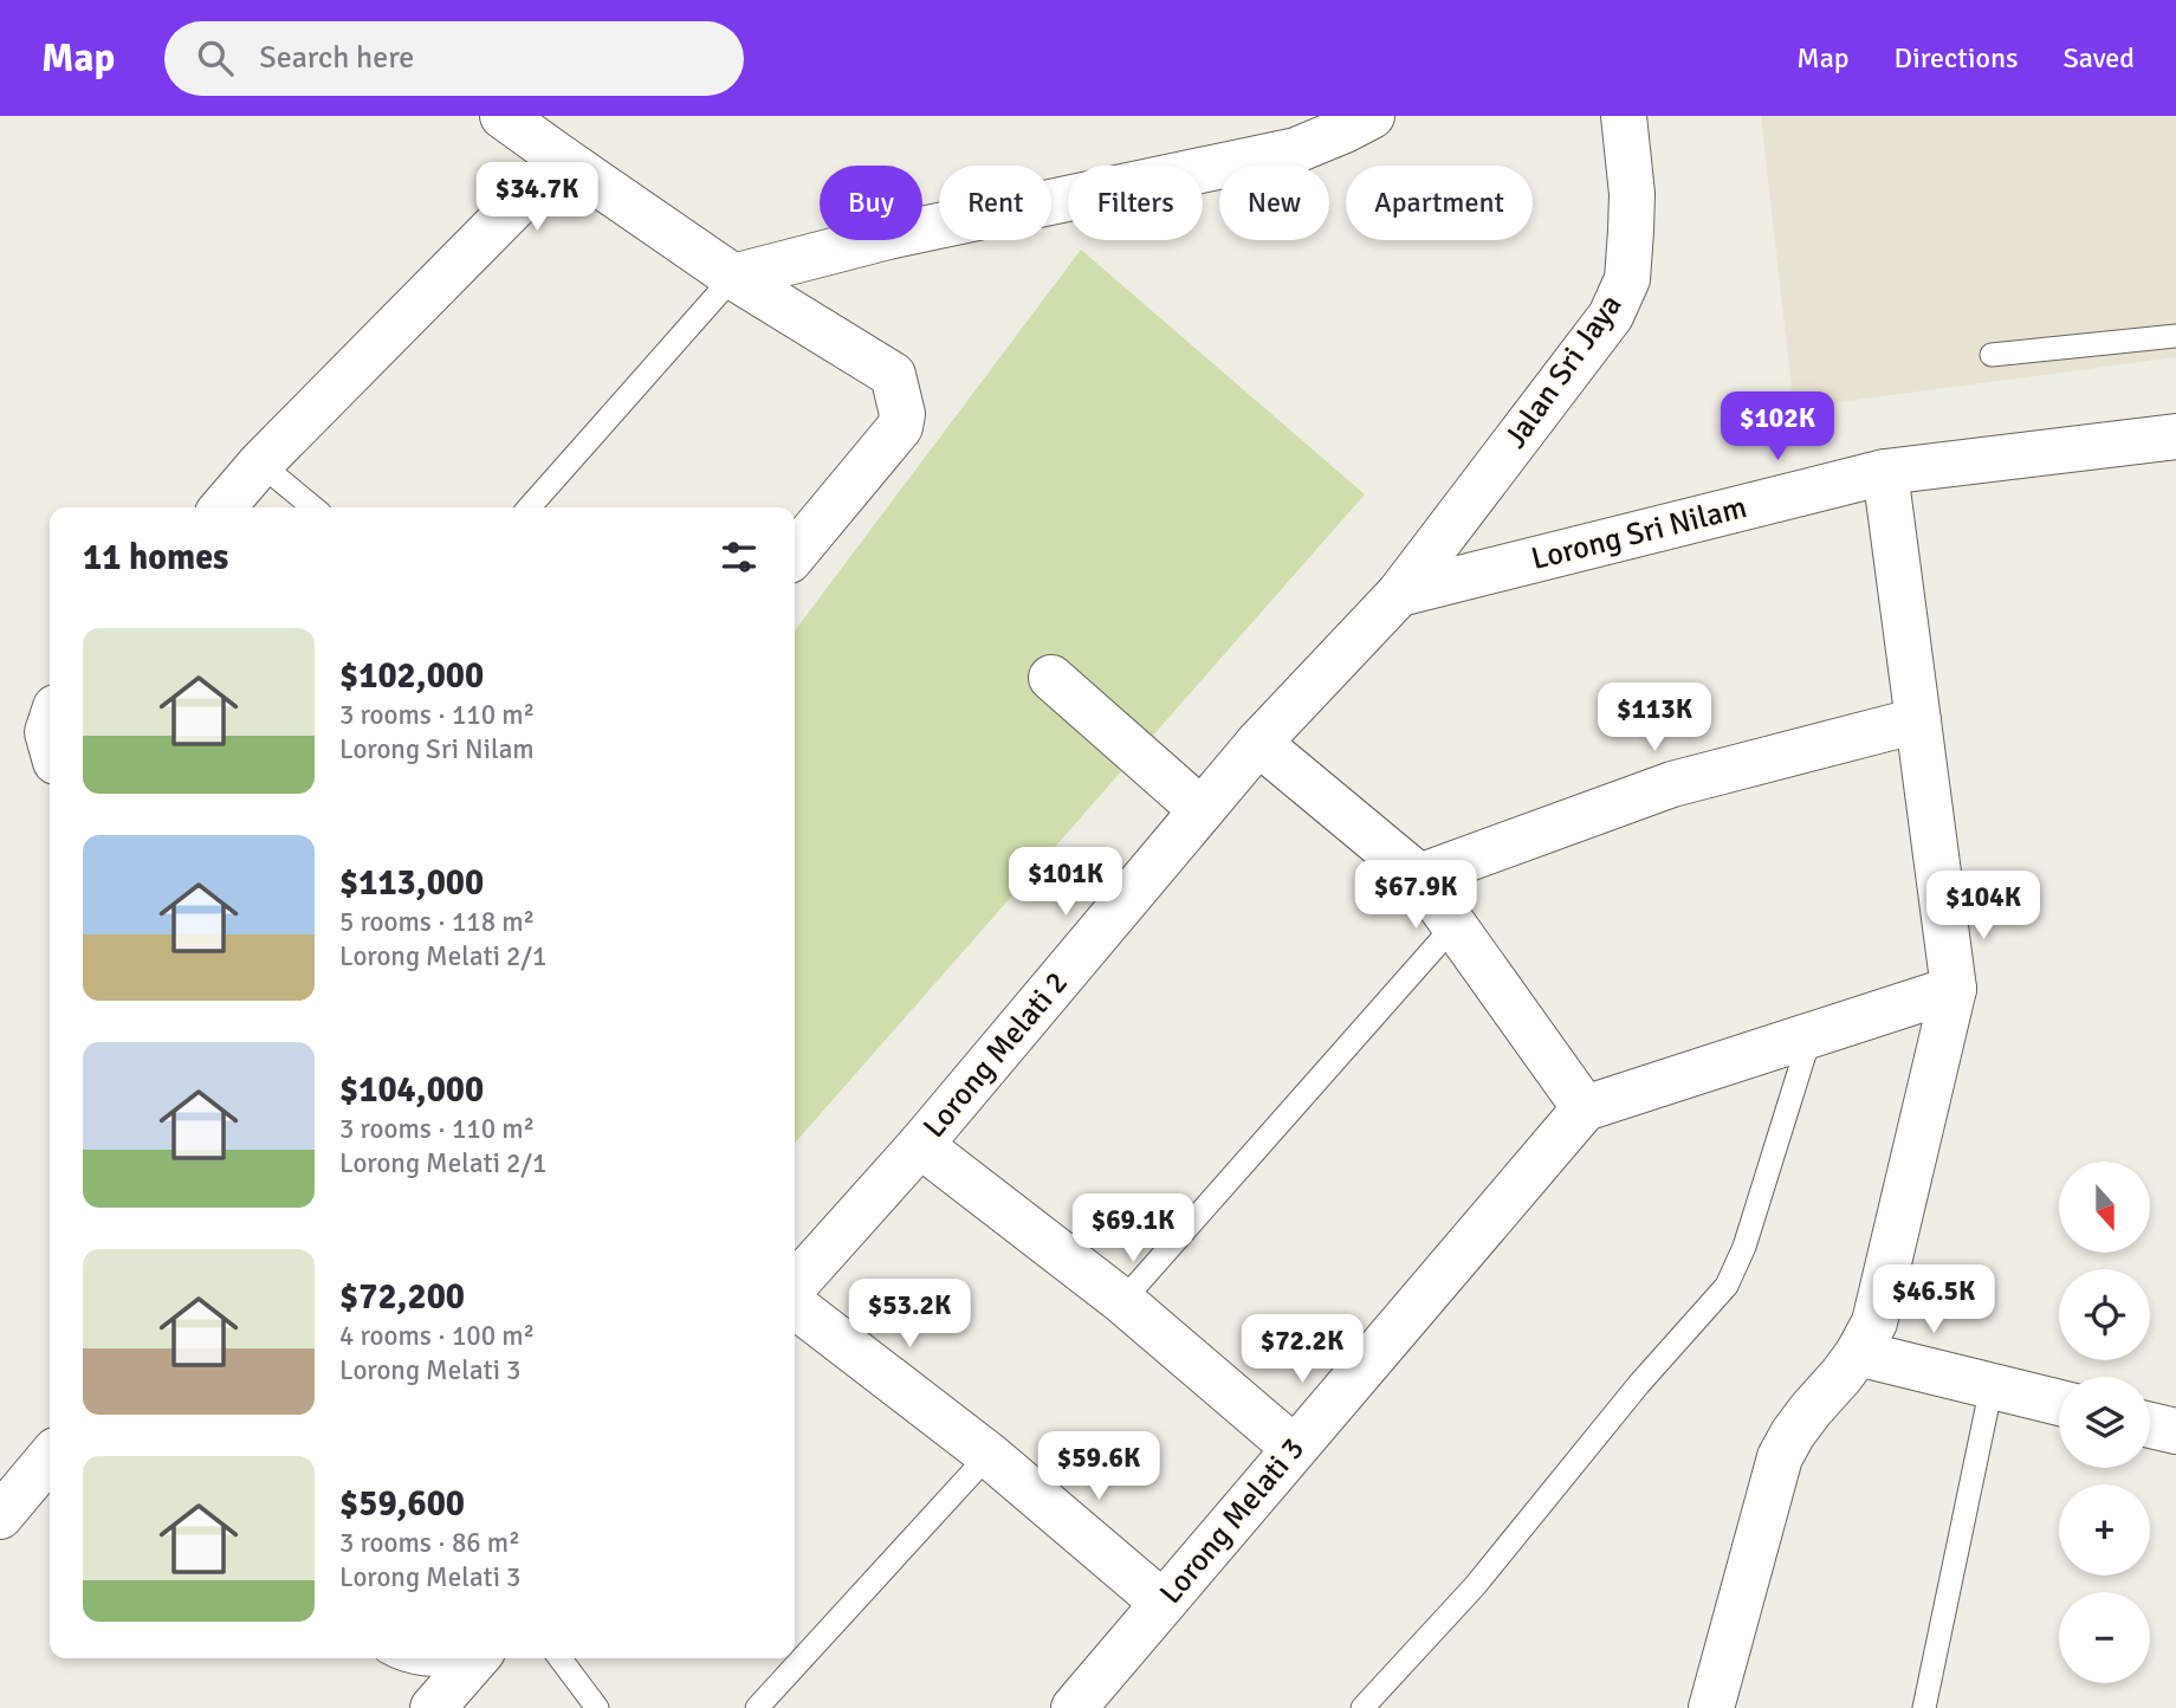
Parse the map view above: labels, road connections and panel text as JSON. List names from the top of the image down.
{
  "streets": {
    "street": [
      "Jalan Sri Jaya",
      "Lorong Sri Nilam",
      "Lorong Melati 2",
      "Lorong Melati 3"
    ]
  },
  "crossings": [
    ["Jalan Sri Jaya", "Lorong Sri Nilam"],
    ["Jalan Sri Jaya", "Lorong Melati 2"],
    ["Lorong Sri Nilam", "Lorong Melati 2"]
  ],
  "north": "bottom",
  "page": {
    "header": "Map",
    "search": "Search here",
    "nav": ["Map", "Directions", "Saved"],
    "price": [
      "$34.7K",
      "$102K",
      "$113K",
      "$101K",
      "$67.9K",
      "$104K",
      "$69.1K",
      "$46.5K",
      "$53.2K",
      "$72.2K",
      "$59.6K"
    ],
    "chip": [
      "Buy",
      "Rent",
      "Filters",
      "New",
      "Apartment"
    ],
    "heading": "11 homes",
    "list": [
      {
        "name": "$102,000",
        "note": "3 rooms · 110 m² · Lorong Sri Nilam"
      },
      {
        "name": "$113,000",
        "note": "5 rooms · 118 m² · Lorong Melati 2/1"
      },
      {
        "name": "$104,000",
        "note": "3 rooms · 110 m² · Lorong Melati 2/1"
      },
      {
        "name": "$72,200",
        "note": "4 rooms · 100 m² · Lorong Melati 3"
      },
      {
        "name": "$59,600",
        "note": "3 rooms · 86 m² · Lorong Melati 3"
      }
    ],
    "map_buttons": ["+", "−"]
  }
}
